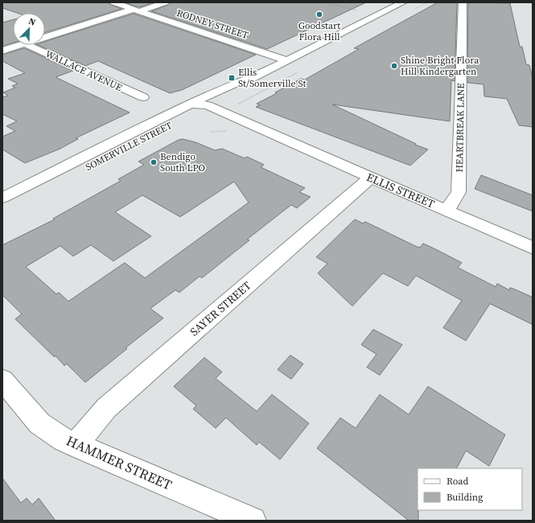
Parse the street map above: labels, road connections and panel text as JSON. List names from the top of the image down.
{
  "streets": {
    "street": [
      "RODNEY STREET",
      "WALLACE AVENUE",
      "HEARTBREAK LANE",
      "SOMERVILLE STREET",
      "ELLIS STREET",
      "SAYER STREET",
      "HAMMER STREET"
    ]
  },
  "crossings": [
    ["RODNEY STREET", "SOMERVILLE STREET"],
    ["HEARTBREAK LANE", "ELLIS STREET"],
    ["SOMERVILLE STREET", "ELLIS STREET"],
    ["ELLIS STREET", "SAYER STREET"],
    ["SAYER STREET", "HAMMER STREET"]
  ],
  "places": {
    "other": ["Goodstart Flora Hill", "Shine Bright Flora Hill Kindergarten", "Bendigo South LPO"],
    "transit": ["Ellis St/Somerville St"]
  },
  "legend": ["Road", "Building"],
  "north": "top right"
}
